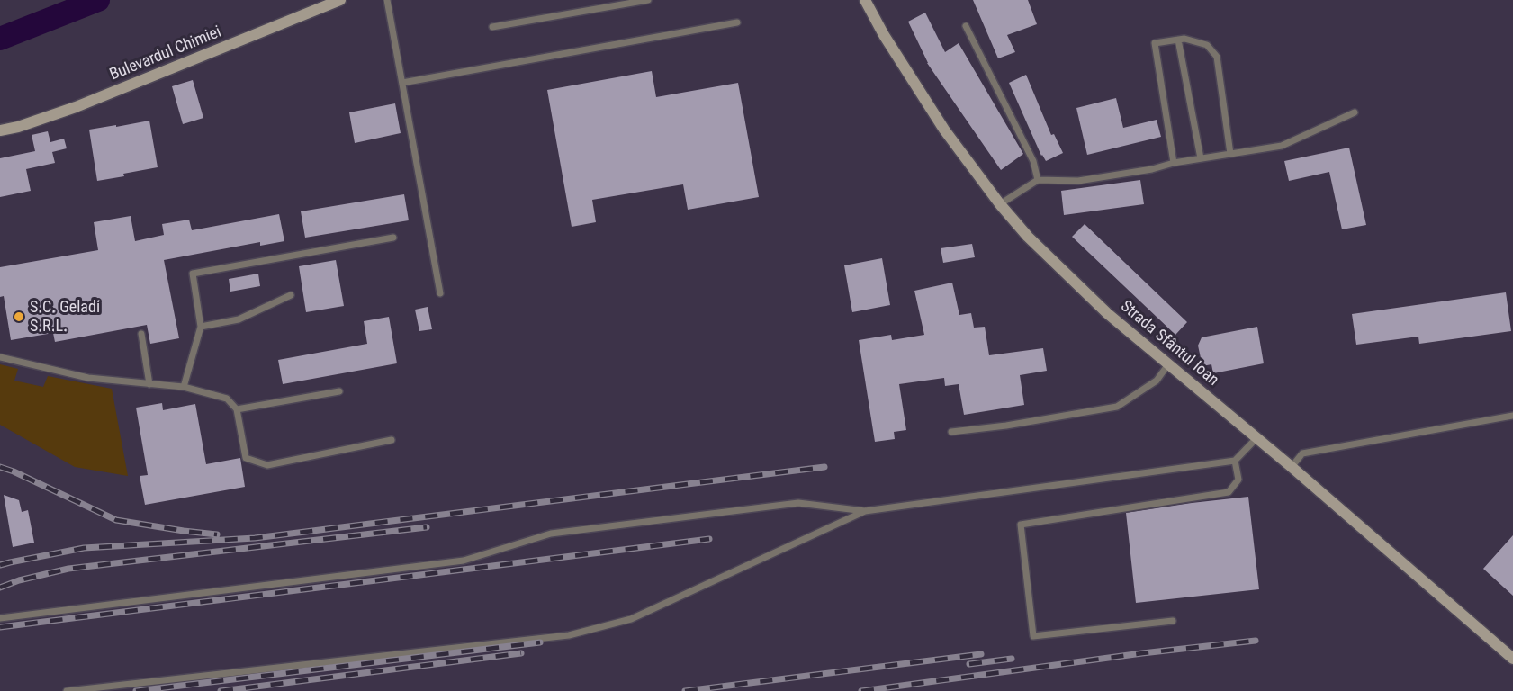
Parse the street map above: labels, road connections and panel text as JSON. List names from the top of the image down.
{
  "streets": {
    "main road": ["Bulevardul Chimiei", "Strada Sfântul Ioan"]
  },
  "places": ["S.C. Geladi S.R.L."]
}
